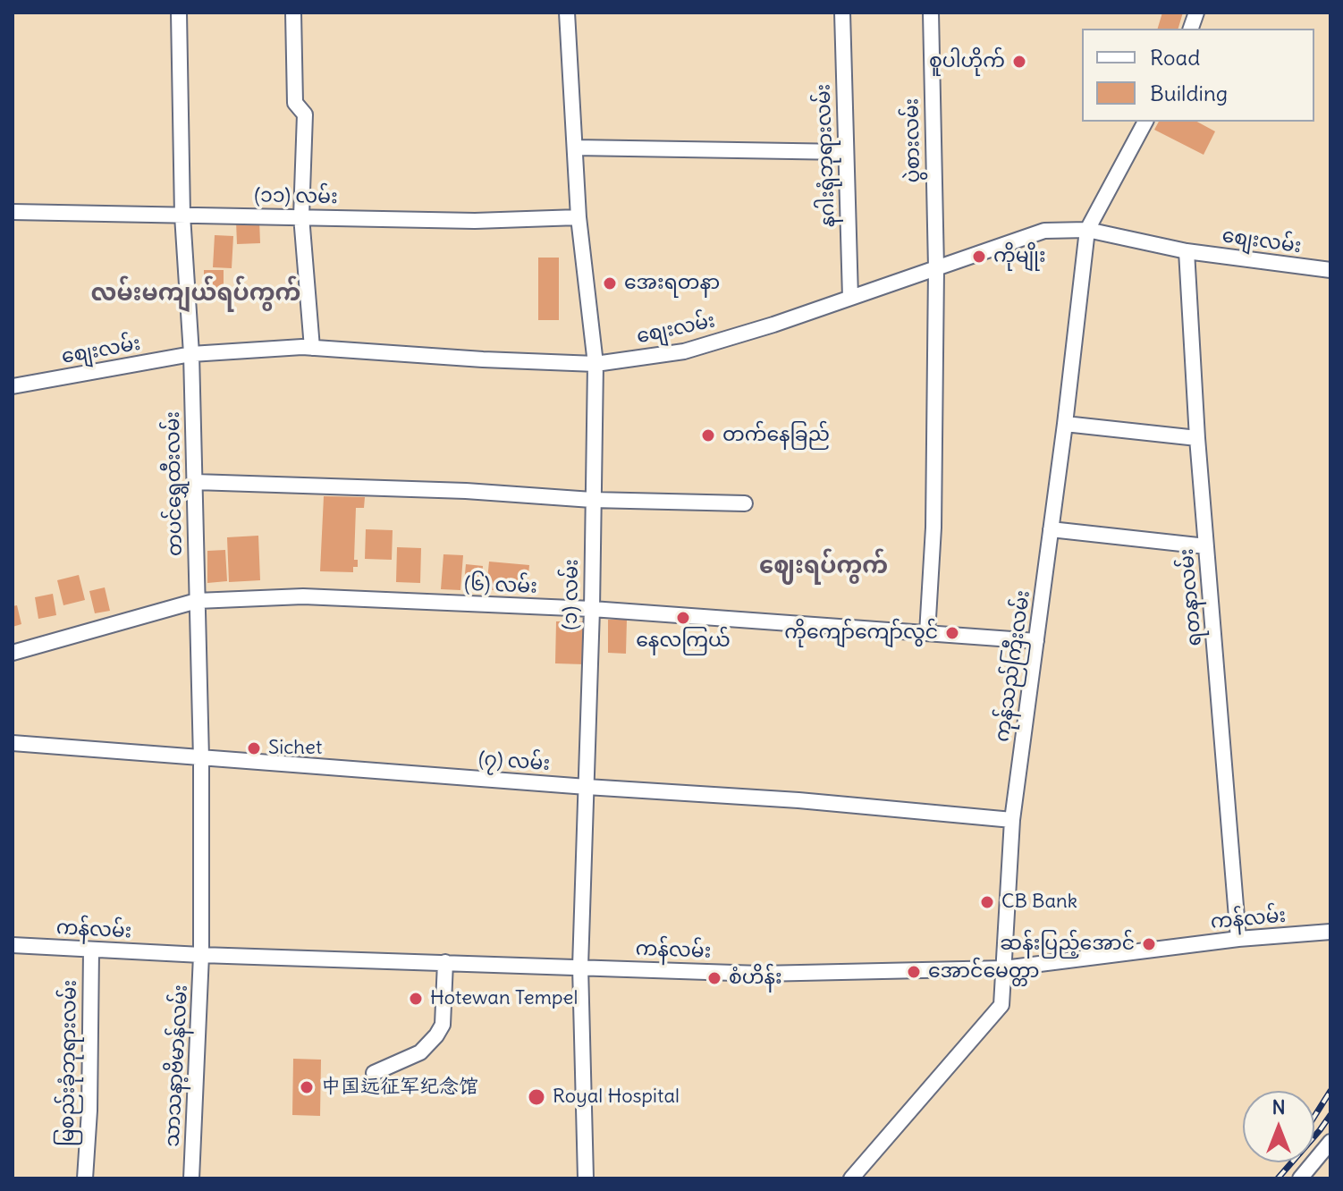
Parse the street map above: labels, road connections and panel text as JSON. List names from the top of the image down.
{
  "streets": {
    "street": [
      "ပွဲစားလမ်း",
      "နဂါးရုံဘုရားလမ်း",
      "(၁၁) လမ်း",
      "စျေးလမ်း",
      "တပင်ရွှေထီးလမ်း",
      "(၆) လမ်း",
      "(၁) လမ်း",
      "ရတနာလမ်း",
      "ကုန်သည်ကြီးလမ်း",
      "(၇) လမ်း",
      "ကန်လမ်း",
      "မြစည်းခုံဘုရားလမ်း",
      "သာသနာ့ဗိမာန်လမ်း"
    ]
  },
  "crossings": [
    ["ပွဲစားလမ်း", "စျေးလမ်း"],
    ["ပွဲစားလမ်း", "(၆) လမ်း"],
    ["နဂါးရုံဘုရားလမ်း", "စျေးလမ်း"],
    ["(၁၁) လမ်း", "တပင်ရွှေထီးလမ်း"],
    ["(၁၁) လမ်း", "(၁) လမ်း"],
    ["စျေးလမ်း", "တပင်ရွှေထီးလမ်း"],
    ["စျေးလမ်း", "(၁) လမ်း"],
    ["စျေးလမ်း", "ရတနာလမ်း"],
    ["စျေးလမ်း", "ကုန်သည်ကြီးလမ်း"],
    ["တပင်ရွှေထီးလမ်း", "(၆) လမ်း"],
    ["တပင်ရွှေထီးလမ်း", "(၇) လမ်း"],
    ["တပင်ရွှေထီးလမ်း", "ကန်လမ်း"],
    ["တပင်ရွှေထီးလမ်း", "သာသနာ့ဗိမာန်လမ်း"],
    ["(၆) လမ်း", "(၁) လမ်း"],
    ["(၆) လမ်း", "ကုန်သည်ကြီးလမ်း"],
    ["(၁) လမ်း", "(၇) လမ်း"],
    ["(၁) လမ်း", "ကန်လမ်း"],
    ["ရတနာလမ်း", "ကန်လမ်း"],
    ["ကုန်သည်ကြီးလမ်း", "(၇) လမ်း"],
    ["ကုန်သည်ကြီးလမ်း", "ကန်လမ်း"],
    ["ကန်လမ်း", "မြစည်းခုံဘုရားလမ်း"],
    ["ကန်လမ်း", "သာသနာ့ဗိမာန်လမ်း"]
  ],
  "districts": ["လမ်းမကျယ်ရပ်ကွက်", "ဈေးရပ်ကွက်"],
  "places": [
    "စူပါဟိုက်",
    "ကိုမျိုး",
    "အေးရတနာ",
    "တက်နေခြည်",
    "နေလကြယ်",
    "ကိုကျော်ကျော်လွင်",
    "Sichet",
    "CB Bank",
    "ဆန်းပြည့်အောင်",
    "အောင်မေတ္တာ",
    "စံဟိန်း",
    "Hotewan Tempel",
    "中国远征军纪念馆",
    "Royal Hospital"
  ],
  "legend": ["Road", "Building"],
  "north": "top"
}
